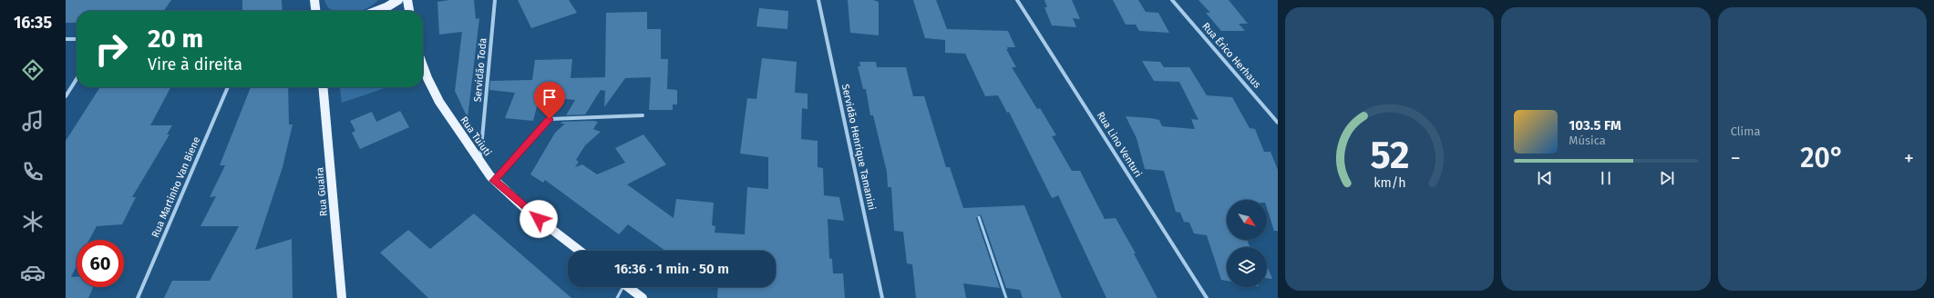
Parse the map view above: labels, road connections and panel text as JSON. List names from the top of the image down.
{
  "streets": {
    "main road": ["Rua Tuiuti", "Rua Guaíra"],
    "street": [
      "Rua Érico Herhaus",
      "Servidão Toda",
      "Rua Lino Venturi",
      "Servidão Henrique Tamanini",
      "Rua Martinho Van Biene"
    ]
  },
  "crossings": [
    ["Servidão Toda", "Rua Tuiuti"]
  ],
  "north": "bottom right",
  "page": {
    "tabs": "16:35",
    "tile": "Clima",
    "turn": ["20 m", "Vire à direita"],
    "song": ["103.5 FM", "Música"],
    "heat": ["−", "20°", "+"],
    "limit": "60",
    "trip": "16:36 · 1 min · 50 m",
    "gauge": ["52", "km/h"]
  }
}
